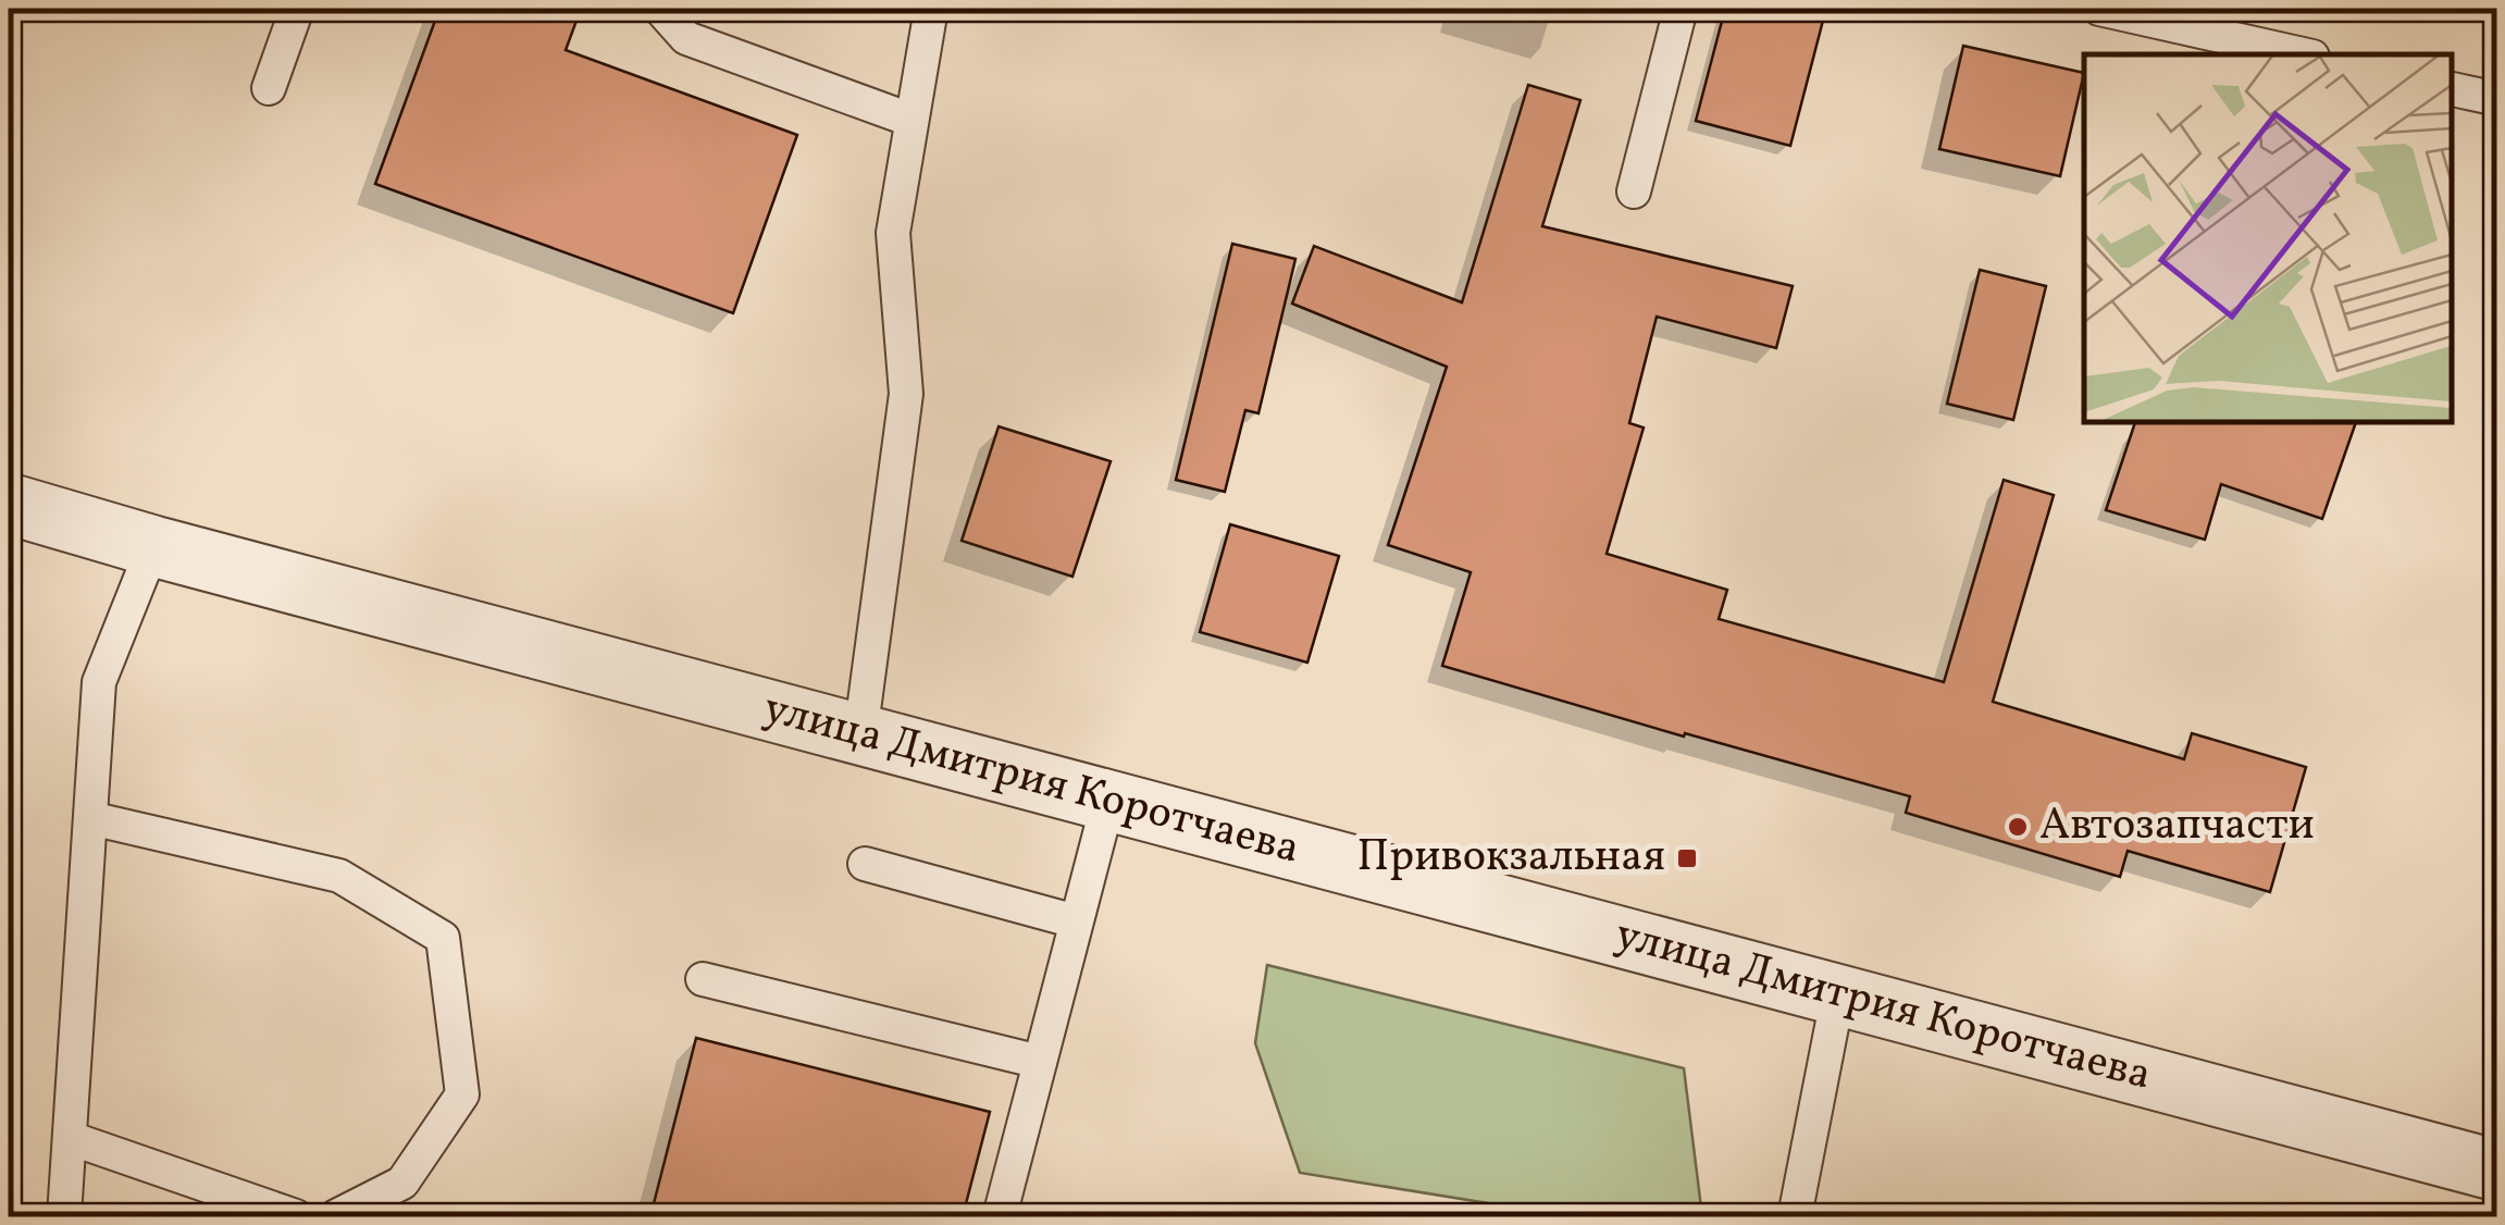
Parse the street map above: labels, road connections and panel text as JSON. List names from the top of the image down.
{
  "streets": {
    "street": ["улица Дмитрия Коротчаева"]
  },
  "places": {
    "other": ["Автозапчасти"],
    "transit": ["Привокзальная"]
  }
}
